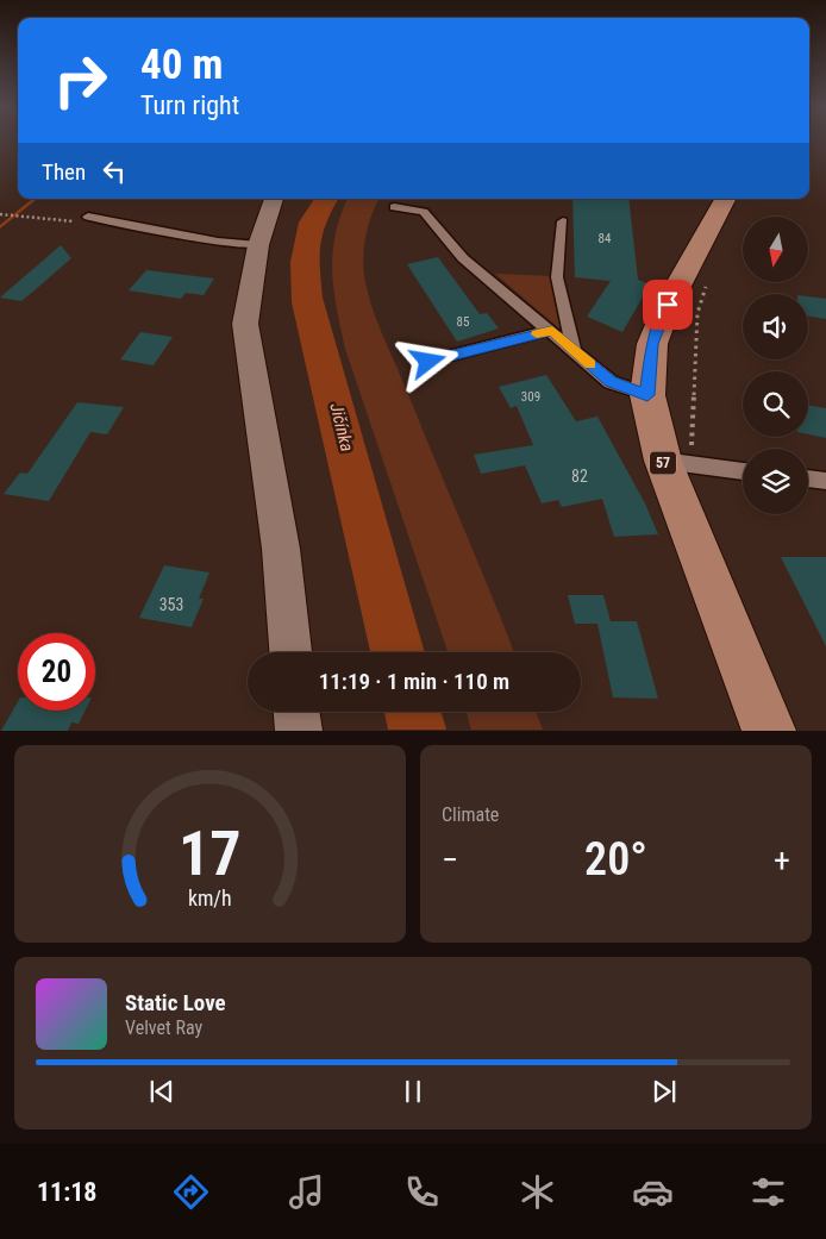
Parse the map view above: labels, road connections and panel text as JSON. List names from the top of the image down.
{
  "streets": {
    "main road": ["57"]
  },
  "water": ["Jičínka"],
  "house_numbers": [
    "84",
    "85",
    "309",
    "82",
    "353"
  ],
  "north": "bottom",
  "page": {
    "turn": ["40 m", "Turn right"],
    "then": "Then",
    "limit": "20",
    "trip": "11:19 · 1 min · 110 m",
    "tile": "Climate",
    "heat": ["−", "20°", "+"],
    "song": ["Static Love", "Velvet Ray"],
    "tabs": "11:18",
    "gauge": ["17", "km/h"]
  }
}
